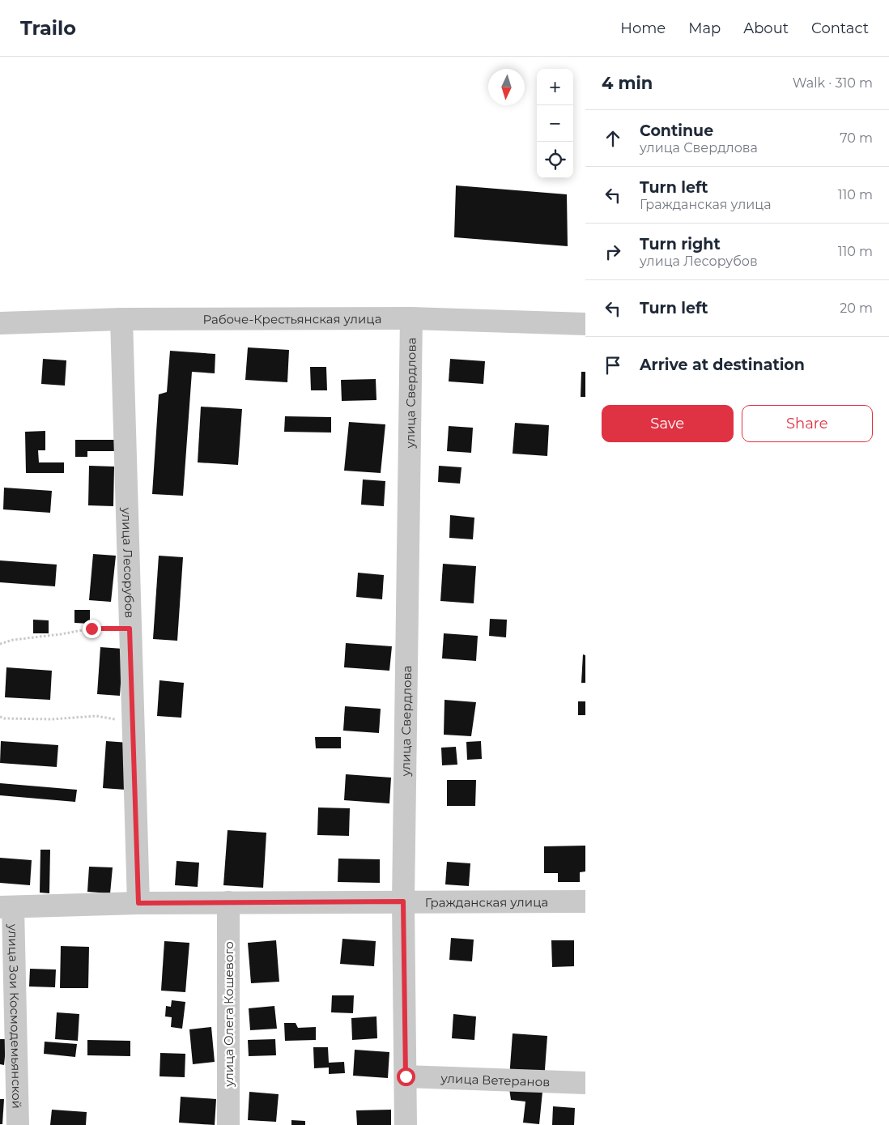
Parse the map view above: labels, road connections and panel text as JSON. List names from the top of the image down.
{
  "streets": {
    "street": [
      "Рабоче-Крестьянская улица",
      "улица Свердлова",
      "улица Лесорубов",
      "Гражданская улица",
      "улица Олега Кошевого",
      "улица Зои Космодемьянской",
      "улица Ветеранов"
    ]
  },
  "crossings": [
    ["Рабоче-Крестьянская улица", "улица Свердлова"],
    ["Рабоче-Крестьянская улица", "улица Лесорубов"],
    ["улица Свердлова", "Гражданская улица"],
    ["улица Свердлова", "улица Ветеранов"],
    ["улица Лесорубов", "Гражданская улица"],
    ["Гражданская улица", "улица Олега Кошевого"],
    ["Гражданская улица", "улица Зои Космодемьянской"]
  ],
  "north": "bottom",
  "page": {
    "header": "Trailo",
    "nav": [
      "Home",
      "Map",
      "About",
      "Contact"
    ],
    "heading": ["4 min", "Walk · 310 m"],
    "map_buttons": ["+", "−"],
    "list": [
      ["Continue", "улица Свердлова", "70 m"],
      ["Turn left", "Гражданская улица", "110 m"],
      ["Turn right", "улица Лесорубов", "110 m"],
      ["Turn left", "20 m"],
      "Arrive at destination"
    ],
    "buttons": ["Save", "Share"]
  }
}
